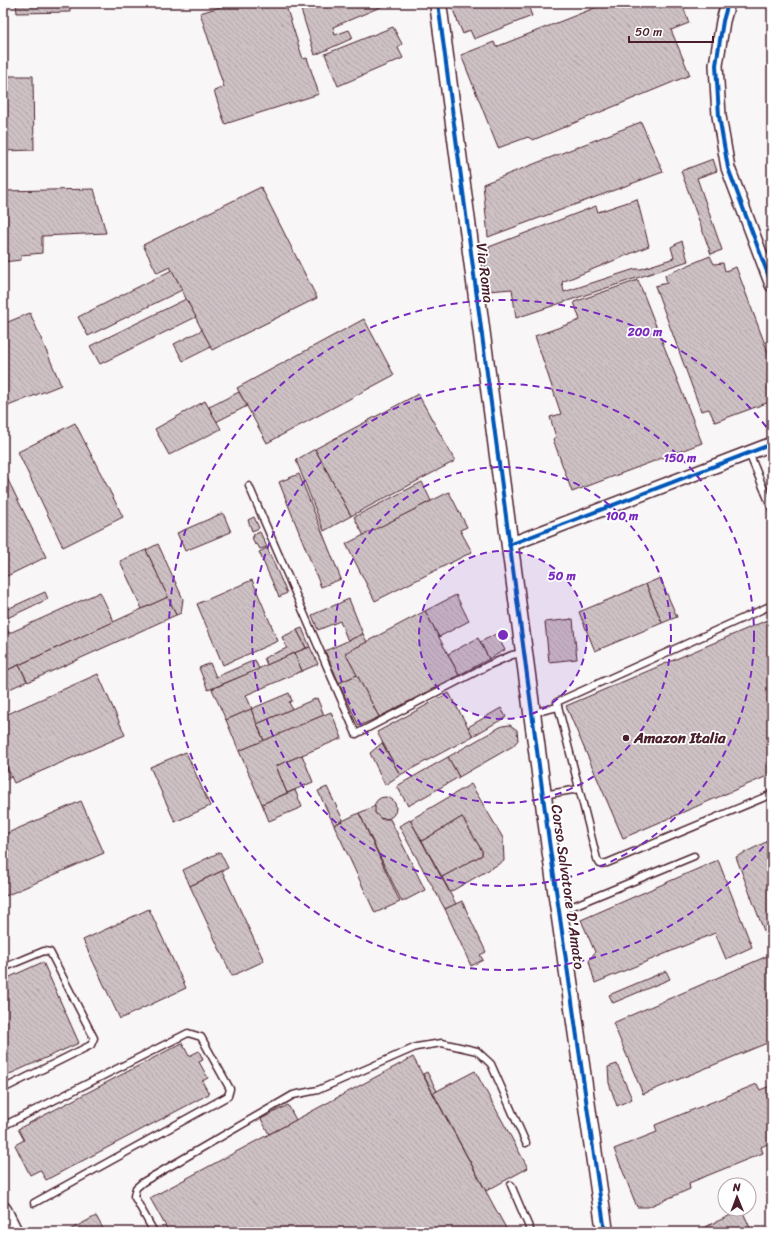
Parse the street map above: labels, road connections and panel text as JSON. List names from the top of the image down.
{
  "streets": {
    "street": ["Via Roma", "Corso Salvatore D'Amato"]
  },
  "crossings": [
    ["Via Roma", "Corso Salvatore D'Amato"]
  ],
  "places": ["Amazon Italia"],
  "scale_bar": "50 m",
  "north": "top",
  "rings": [
    "200 m",
    "150 m",
    "100 m",
    "50 m"
  ]
}
